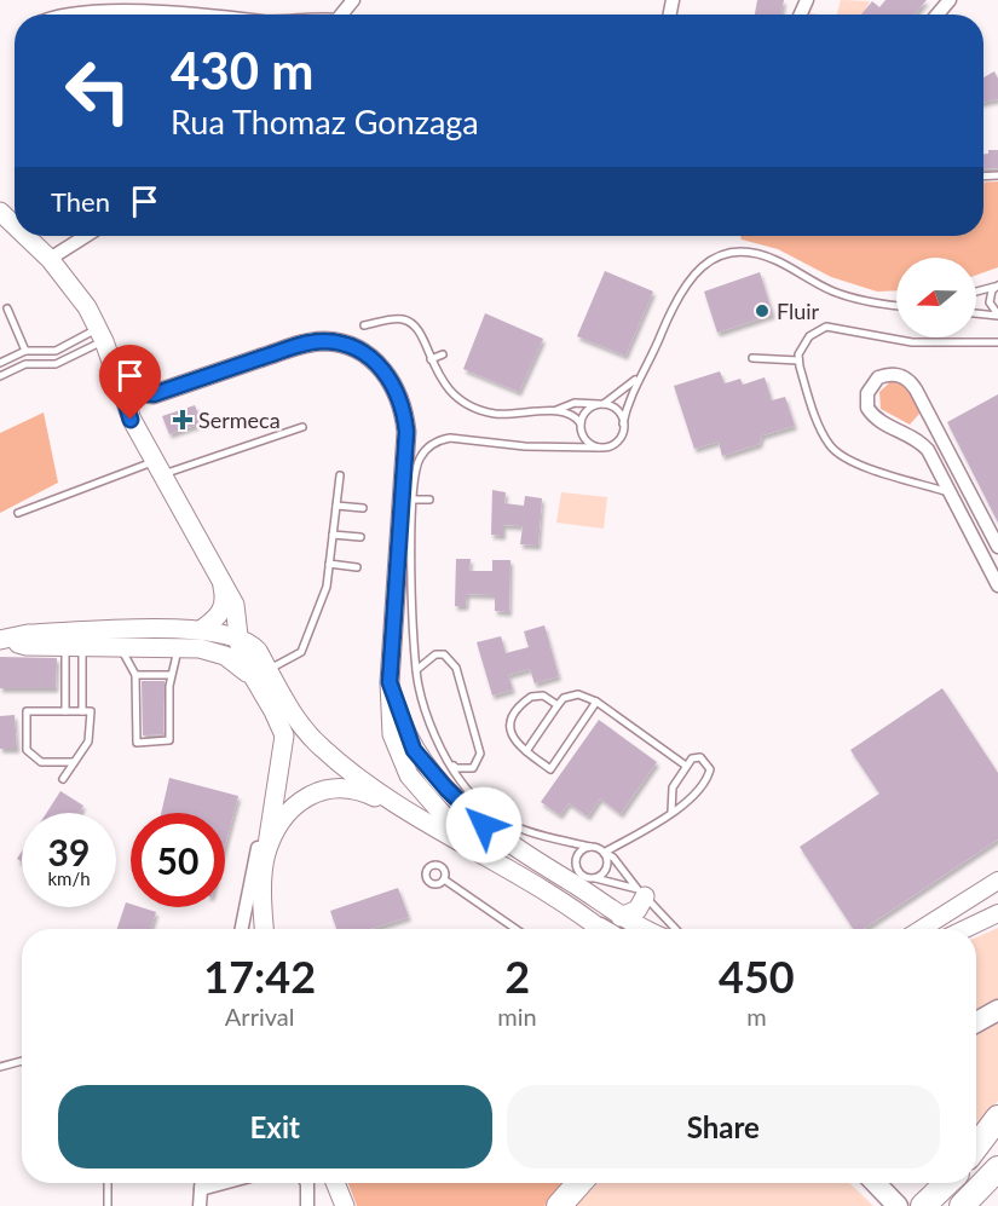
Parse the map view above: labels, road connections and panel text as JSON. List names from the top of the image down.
{
  "places": {
    "other": ["Fluir"],
    "health": ["Sermeca"]
  },
  "north": "left",
  "page": {
    "turn": ["430 m", "Rua Thomaz Gonzaga"],
    "then": "Then",
    "speed": "39 km/h",
    "limit": "50",
    "eta": [
      "17:42",
      "Arrival",
      "2",
      "min",
      "450",
      "m"
    ],
    "buttons": ["Exit", "Share"]
  }
}
